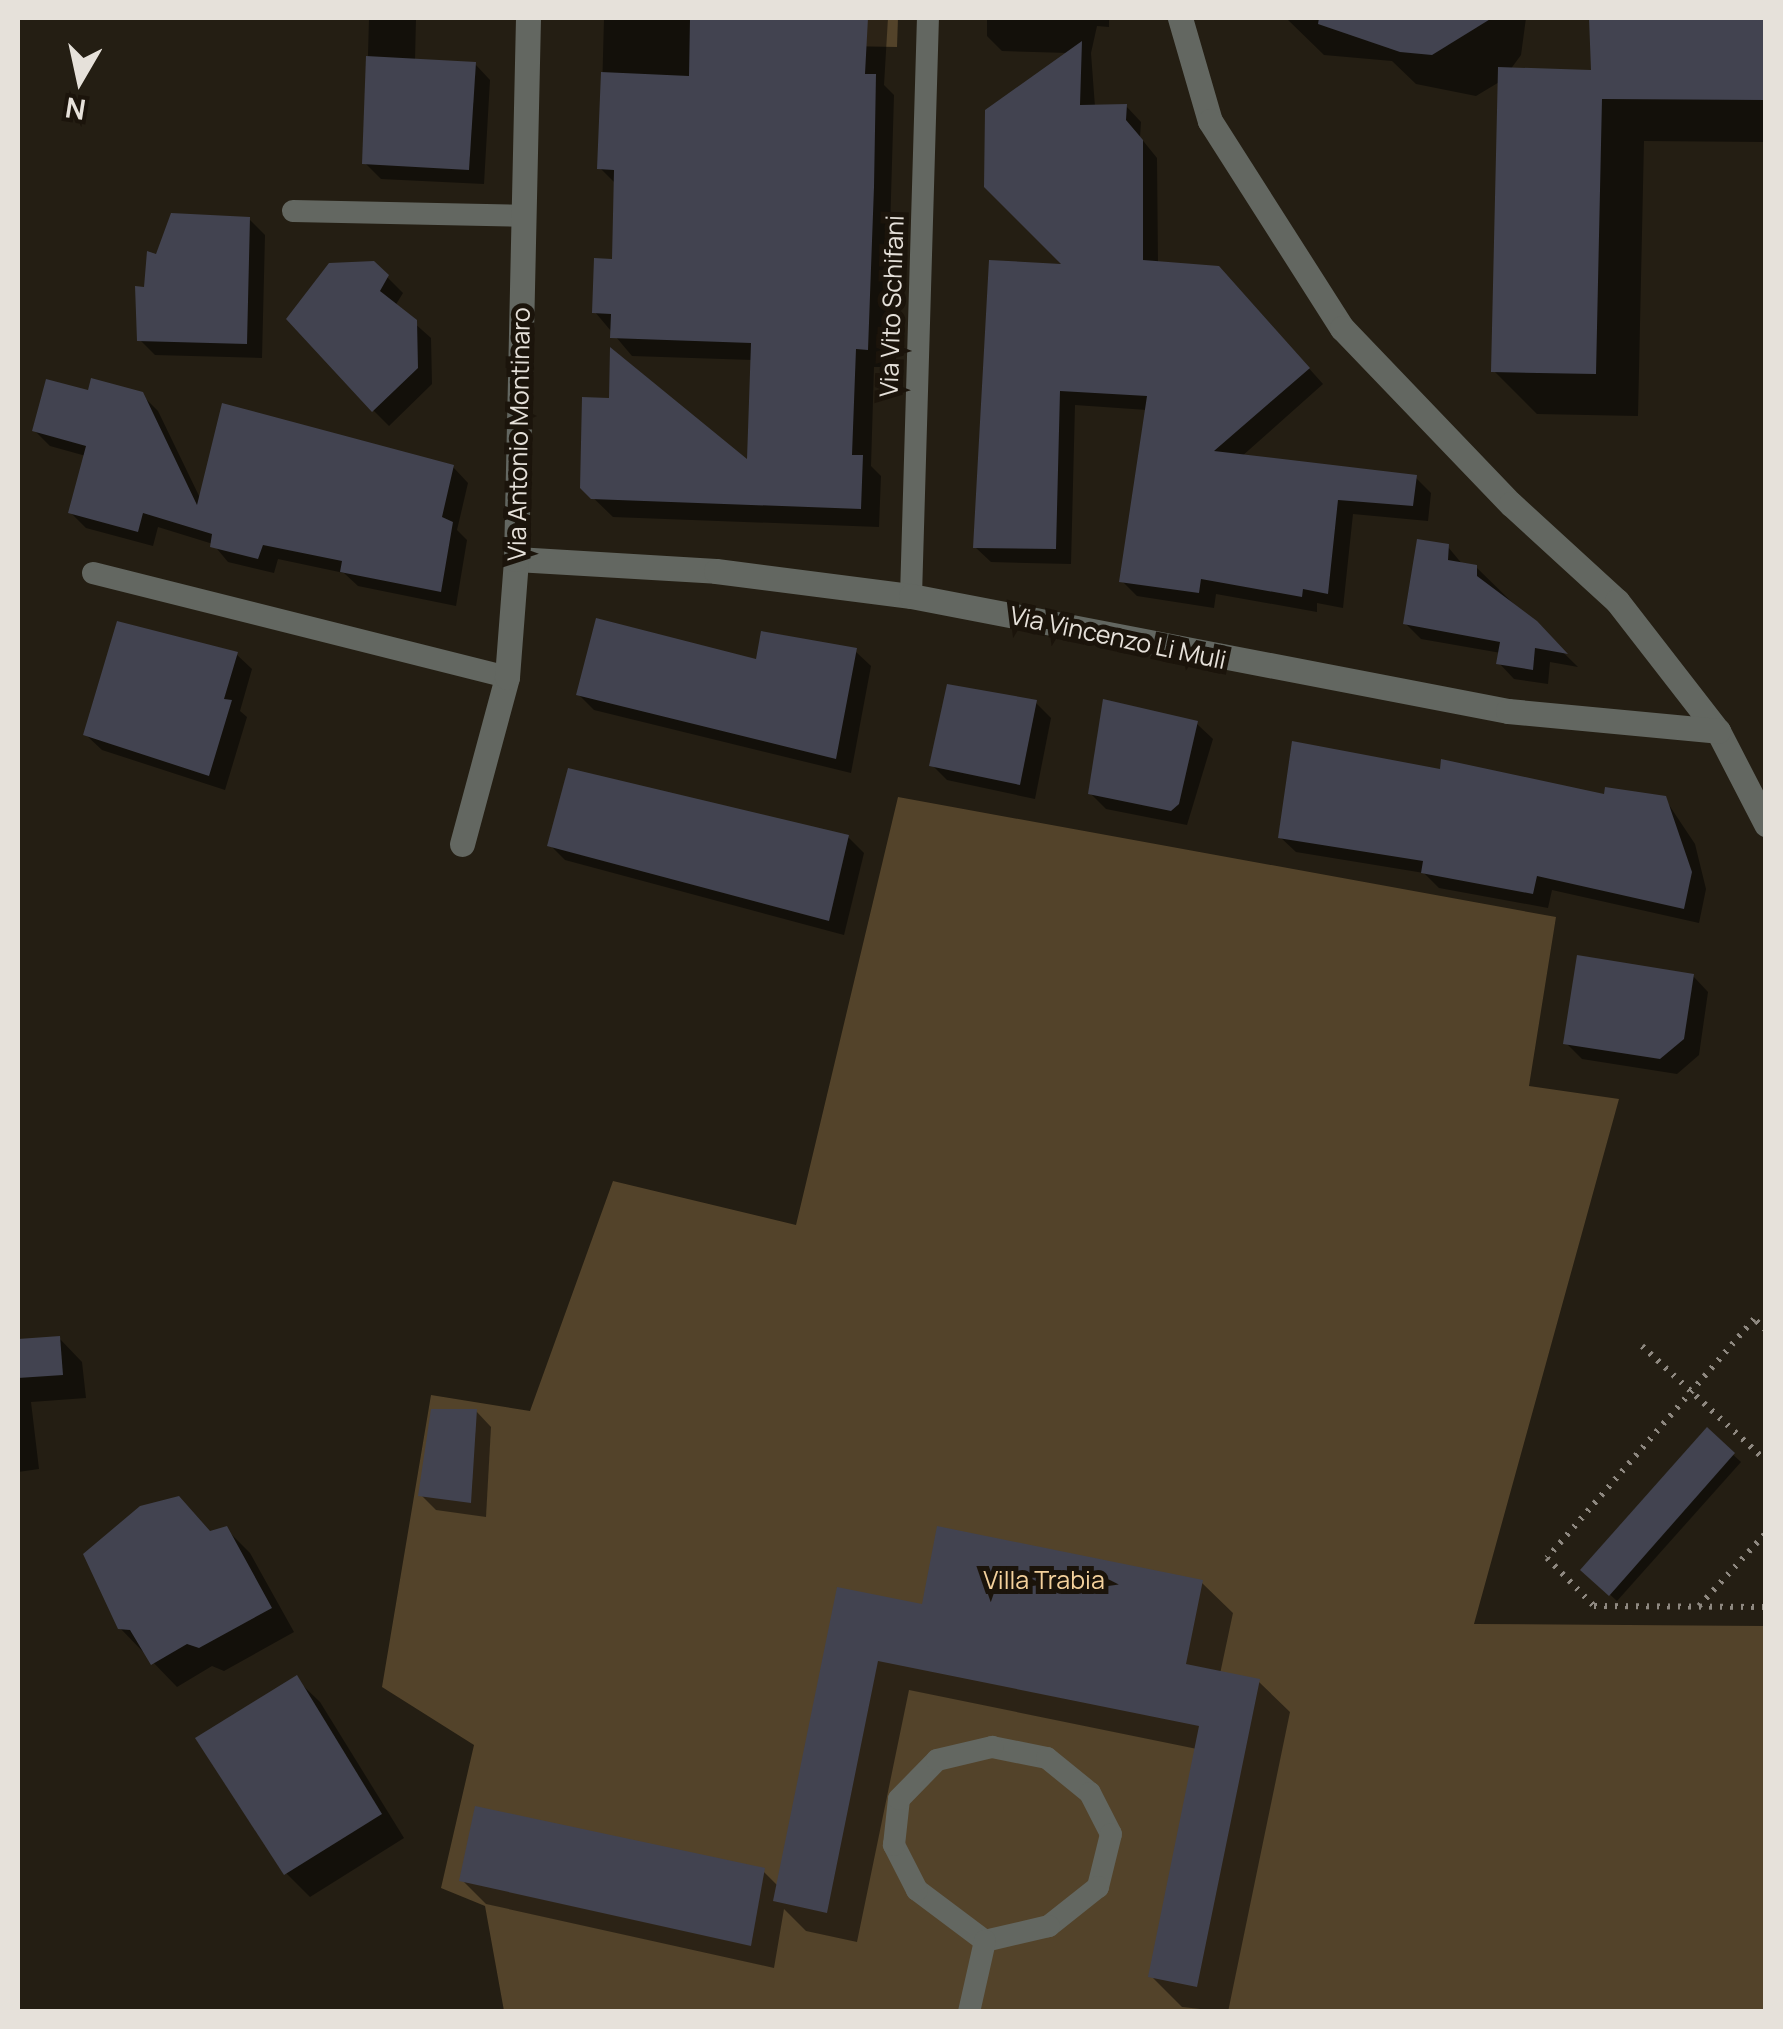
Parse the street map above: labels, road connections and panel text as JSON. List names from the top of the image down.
{
  "streets": {
    "street": ["Via Antonio Montinaro", "Via Vincenzo Li Muli"],
    "lane": ["Via Vito Schifani"]
  },
  "crossings": [
    ["Via Vito Schifani", "Via Vincenzo Li Muli"],
    ["Via Antonio Montinaro", "Via Vincenzo Li Muli"]
  ],
  "parks": ["Villa Trabia"],
  "north": "bottom"
}
